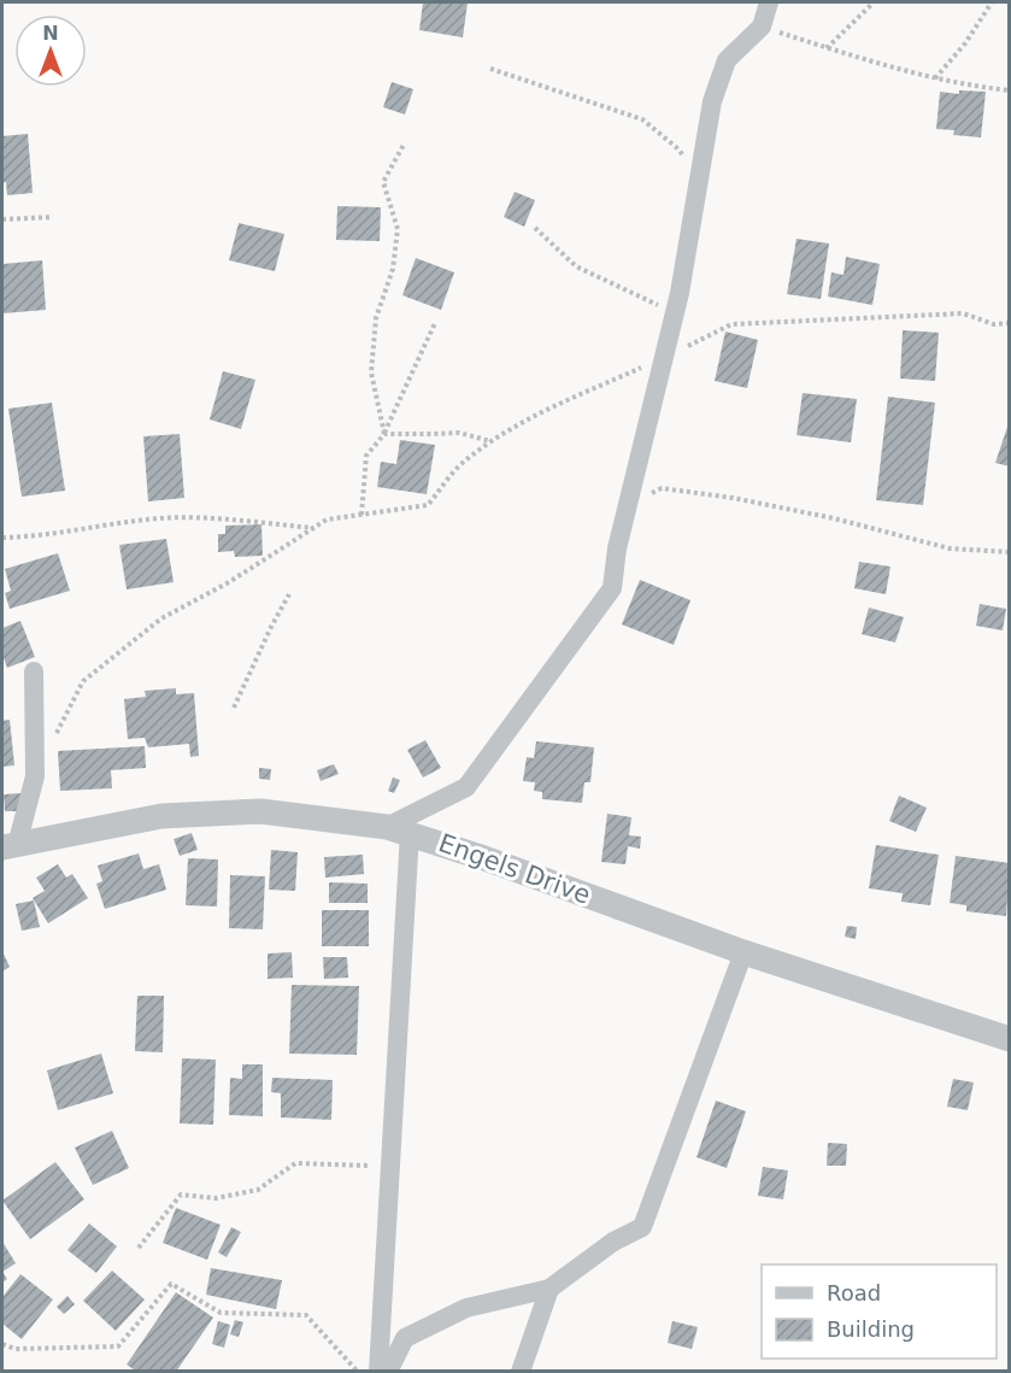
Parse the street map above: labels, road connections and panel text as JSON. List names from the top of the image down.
{
  "streets": {
    "street": ["Engels Drive"]
  },
  "legend": ["Road", "Building"],
  "north": "top"
}
